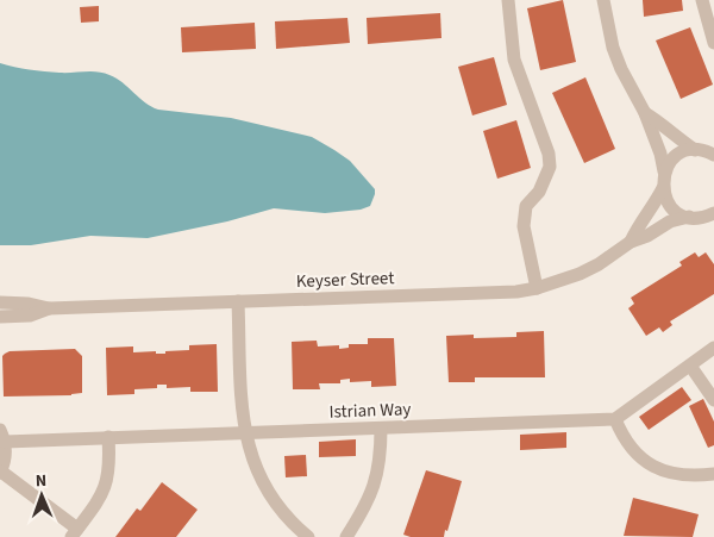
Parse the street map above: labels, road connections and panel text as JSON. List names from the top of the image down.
{
  "streets": {
    "street": ["Keyser Street", "Istrian Way"]
  },
  "north": "top"
}
